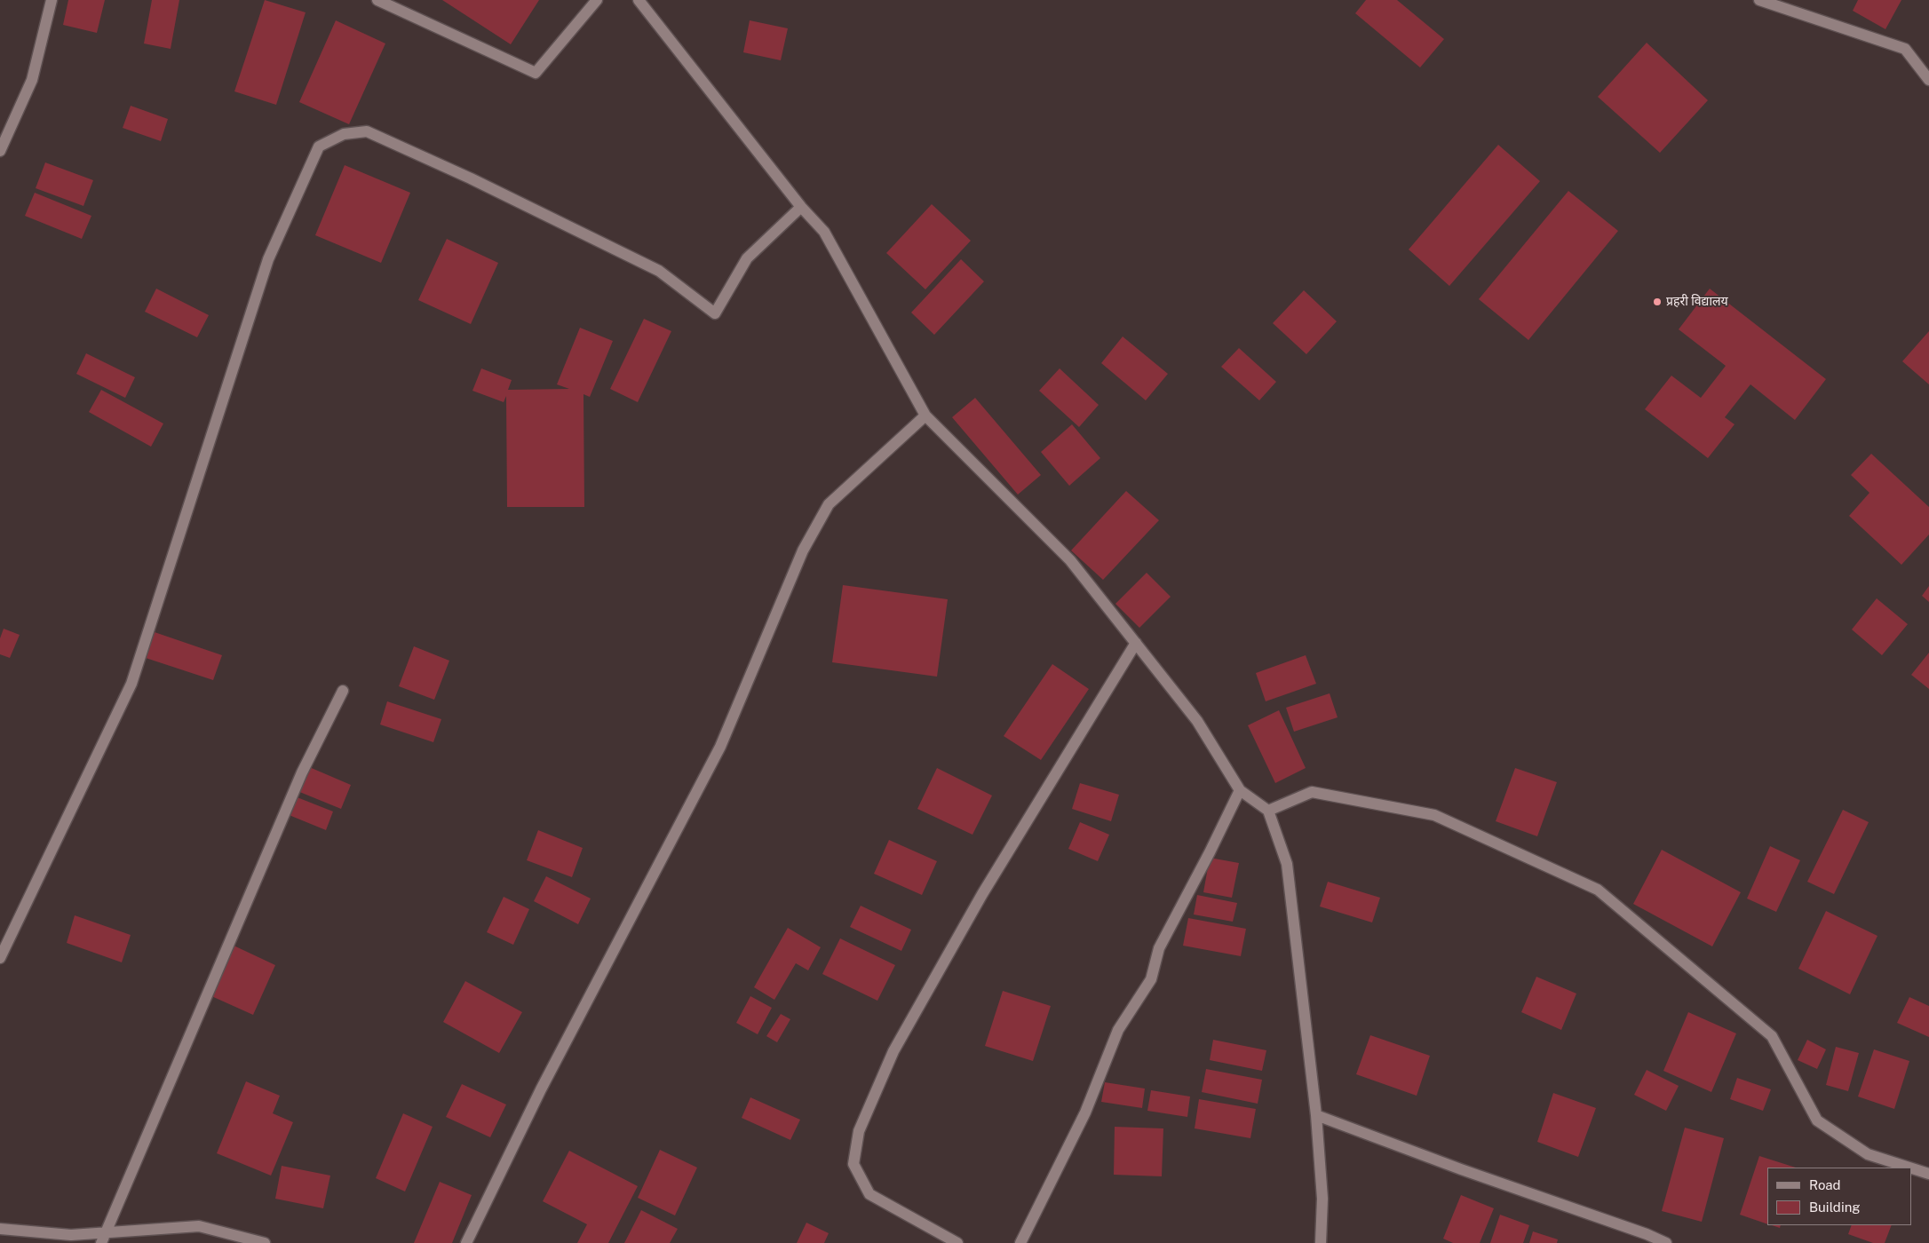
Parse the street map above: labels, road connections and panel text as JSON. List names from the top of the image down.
{
  "places": ["प्रहरी विद्यालय"],
  "legend": ["Road", "Building"]
}
